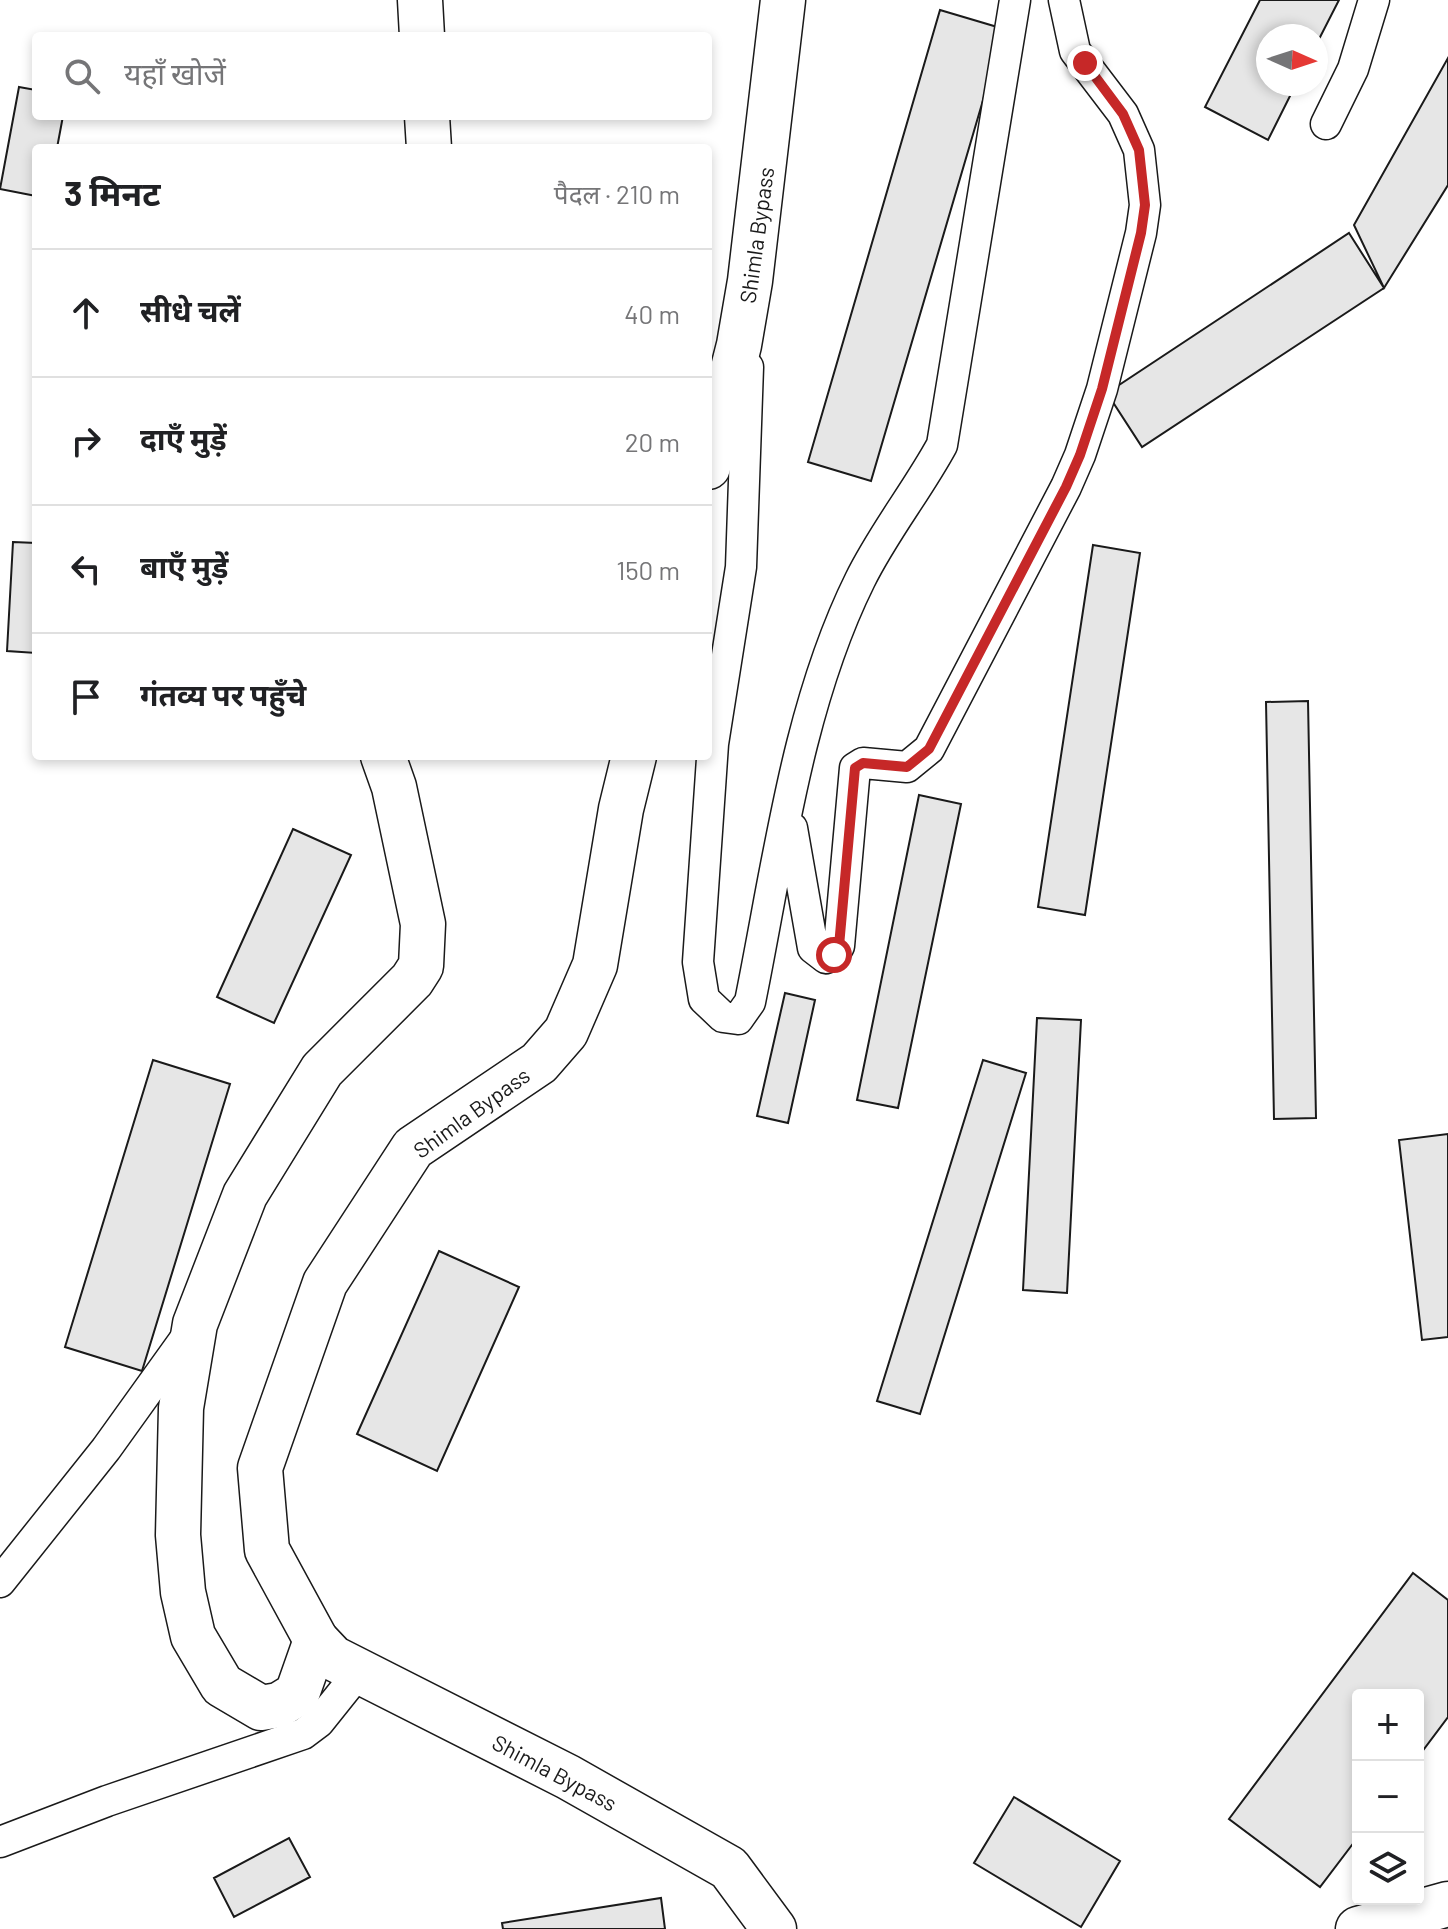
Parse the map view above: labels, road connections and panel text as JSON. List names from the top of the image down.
{
  "streets": {
    "main road": ["Shimla Bypass"]
  },
  "north": "right",
  "page": {
    "search": "यहाँ खोजें",
    "heading": ["3 मिनट", "पैदल · 210 m"],
    "list": [
      ["सीधे चलें", "40 m"],
      ["दाएँ मुड़ें", "20 m"],
      ["बाएँ मुड़ें", "150 m"],
      "गंतव्य पर पहुँचे"
    ],
    "map_buttons": ["+", "−"]
  }
}
